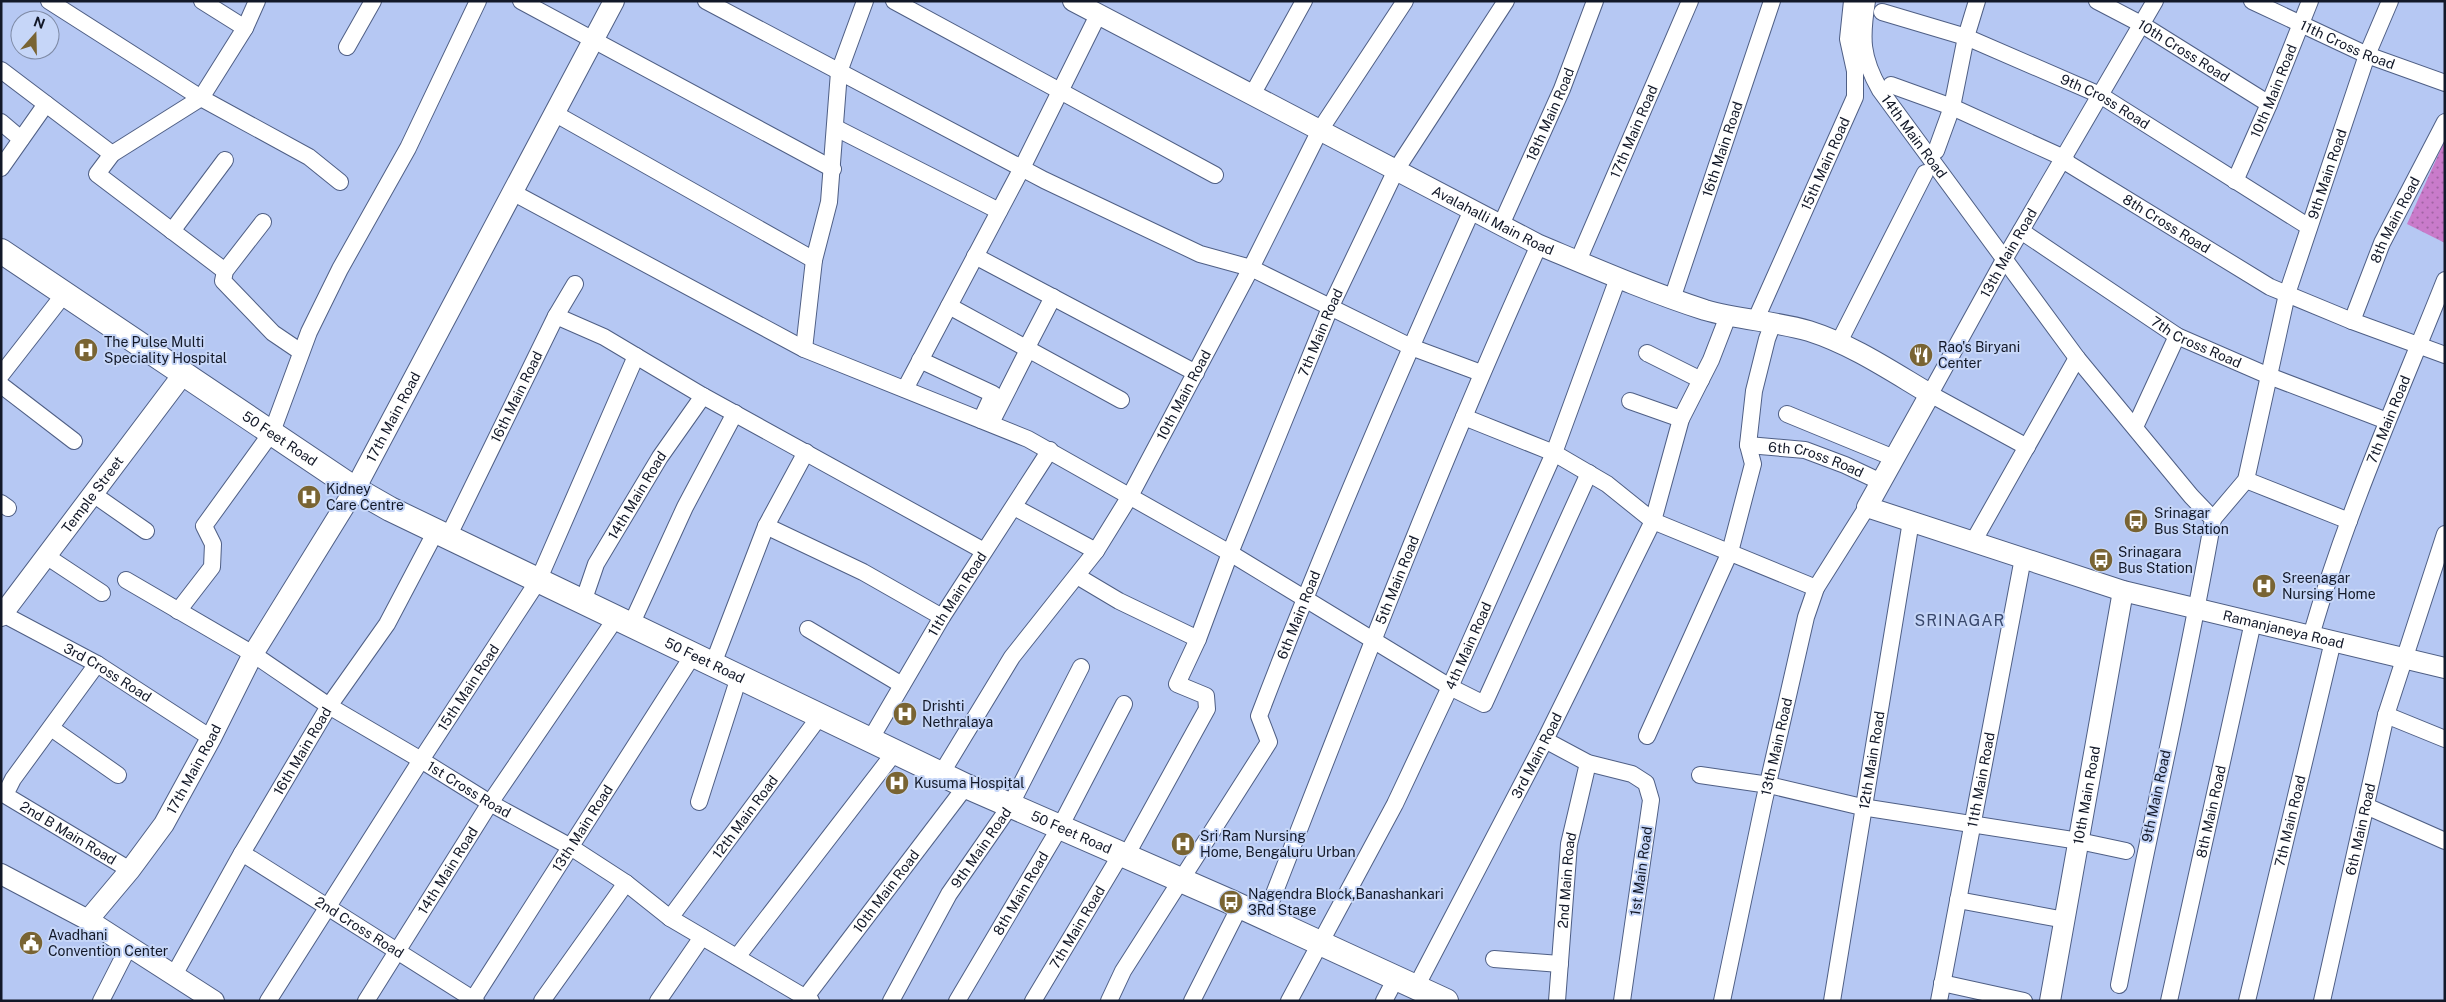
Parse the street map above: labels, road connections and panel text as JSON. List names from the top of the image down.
{
  "streets": {
    "main road": ["50 Feet Road"],
    "street": [
      "11th Cross Road",
      "10th Cross Road",
      "10th Main Road",
      "9th Cross Road",
      "18th Main Road",
      "17th Main Road",
      "14th Main Road",
      "16th Main Road",
      "15th Main Road",
      "9th Main Road",
      "Avalahalli Main Road",
      "8th Main Road",
      "8th Cross Road",
      "13th Main Road",
      "7th Main Road",
      "7th Cross Road",
      "6th Cross Road",
      "Temple Street",
      "5th Main Road",
      "11th Main Road",
      "6th Main Road",
      "Ramanjaneya Road",
      "4th Main Road",
      "3rd Cross Road",
      "3rd Main Road",
      "12th Main Road",
      "1st Cross Road",
      "2nd B Main Road",
      "1st Main Road",
      "2nd Main Road",
      "2nd Cross Road"
    ]
  },
  "crossings": [
    ["11th Cross Road", "10th Main Road"],
    ["11th Cross Road", "9th Main Road"],
    ["10th Cross Road", "10th Main Road"],
    ["10th Cross Road", "13th Main Road"],
    ["10th Main Road", "9th Cross Road"],
    ["10th Main Road", "Avalahalli Main Road"],
    ["10th Main Road", "50 Feet Road"],
    ["10th Main Road", "Ramanjaneya Road"],
    ["10th Main Road", "1st Cross Road"],
    ["9th Cross Road", "9th Main Road"],
    ["9th Cross Road", "13th Main Road"],
    ["18th Main Road", "Avalahalli Main Road"],
    ["17th Main Road", "Avalahalli Main Road"],
    ["17th Main Road", "50 Feet Road"],
    ["17th Main Road", "3rd Cross Road"],
    ["17th Main Road", "1st Cross Road"],
    ["17th Main Road", "2nd B Main Road"],
    ["14th Main Road", "9th Main Road"],
    ["14th Main Road", "Avalahalli Main Road"],
    ["14th Main Road", "13th Main Road"],
    ["14th Main Road", "50 Feet Road"],
    ["14th Main Road", "1st Cross Road"],
    ["14th Main Road", "2nd Cross Road"],
    ["16th Main Road", "Avalahalli Main Road"],
    ["16th Main Road", "50 Feet Road"],
    ["16th Main Road", "1st Cross Road"],
    ["16th Main Road", "2nd Cross Road"],
    ["15th Main Road", "Avalahalli Main Road"],
    ["15th Main Road", "50 Feet Road"],
    ["15th Main Road", "6th Cross Road"],
    ["15th Main Road", "1st Cross Road"],
    ["15th Main Road", "2nd Cross Road"],
    ["9th Main Road", "8th Cross Road"],
    ["9th Main Road", "7th Cross Road"],
    ["9th Main Road", "50 Feet Road"],
    ["9th Main Road", "Ramanjaneya Road"],
    ["Avalahalli Main Road", "13th Main Road"],
    ["Avalahalli Main Road", "7th Main Road"],
    ["Avalahalli Main Road", "5th Main Road"],
    ["Avalahalli Main Road", "6th Main Road"],
    ["Avalahalli Main Road", "4th Main Road"],
    ["Avalahalli Main Road", "3rd Main Road"],
    ["8th Main Road", "8th Cross Road"],
    ["8th Main Road", "50 Feet Road"],
    ["8th Main Road", "Ramanjaneya Road"],
    ["8th Cross Road", "13th Main Road"],
    ["8th Cross Road", "7th Main Road"],
    ["13th Main Road", "7th Cross Road"],
    ["13th Main Road", "50 Feet Road"],
    ["13th Main Road", "6th Cross Road"],
    ["13th Main Road", "1st Cross Road"],
    ["13th Main Road", "2nd Cross Road"],
    ["7th Main Road", "7th Cross Road"],
    ["7th Main Road", "50 Feet Road"],
    ["7th Main Road", "Ramanjaneya Road"],
    ["50 Feet Road", "Temple Street"],
    ["50 Feet Road", "5th Main Road"],
    ["50 Feet Road", "11th Main Road"],
    ["50 Feet Road", "6th Main Road"],
    ["50 Feet Road", "4th Main Road"],
    ["50 Feet Road", "3rd Main Road"],
    ["50 Feet Road", "12th Main Road"],
    ["Temple Street", "3rd Cross Road"],
    ["11th Main Road", "Ramanjaneya Road"],
    ["6th Main Road", "Ramanjaneya Road"],
    ["3rd Main Road", "1st Main Road"],
    ["12th Main Road", "1st Cross Road"],
    ["1st Main Road", "2nd Main Road"]
  ],
  "districts": ["SRINAGAR"],
  "places": {
    "hospital": [
      "The Pulse Multi Speciality Hospital",
      "Kidney Care Centre",
      "Sreenagar Nursing Home",
      "Drishti Nethralaya",
      "Kusuma Hospital",
      "Sri Ram Nursing Home, Bengaluru Urban"
    ],
    "restaurant": ["Rao's Biryani Center"],
    "bus stop": ["Srinagar Bus Station", "Srinagara Bus Station", "Nagendra Block,Banashankari 3Rd Stage"],
    "public building": ["Avadhani Convention Center"]
  },
  "north": "top"
}
